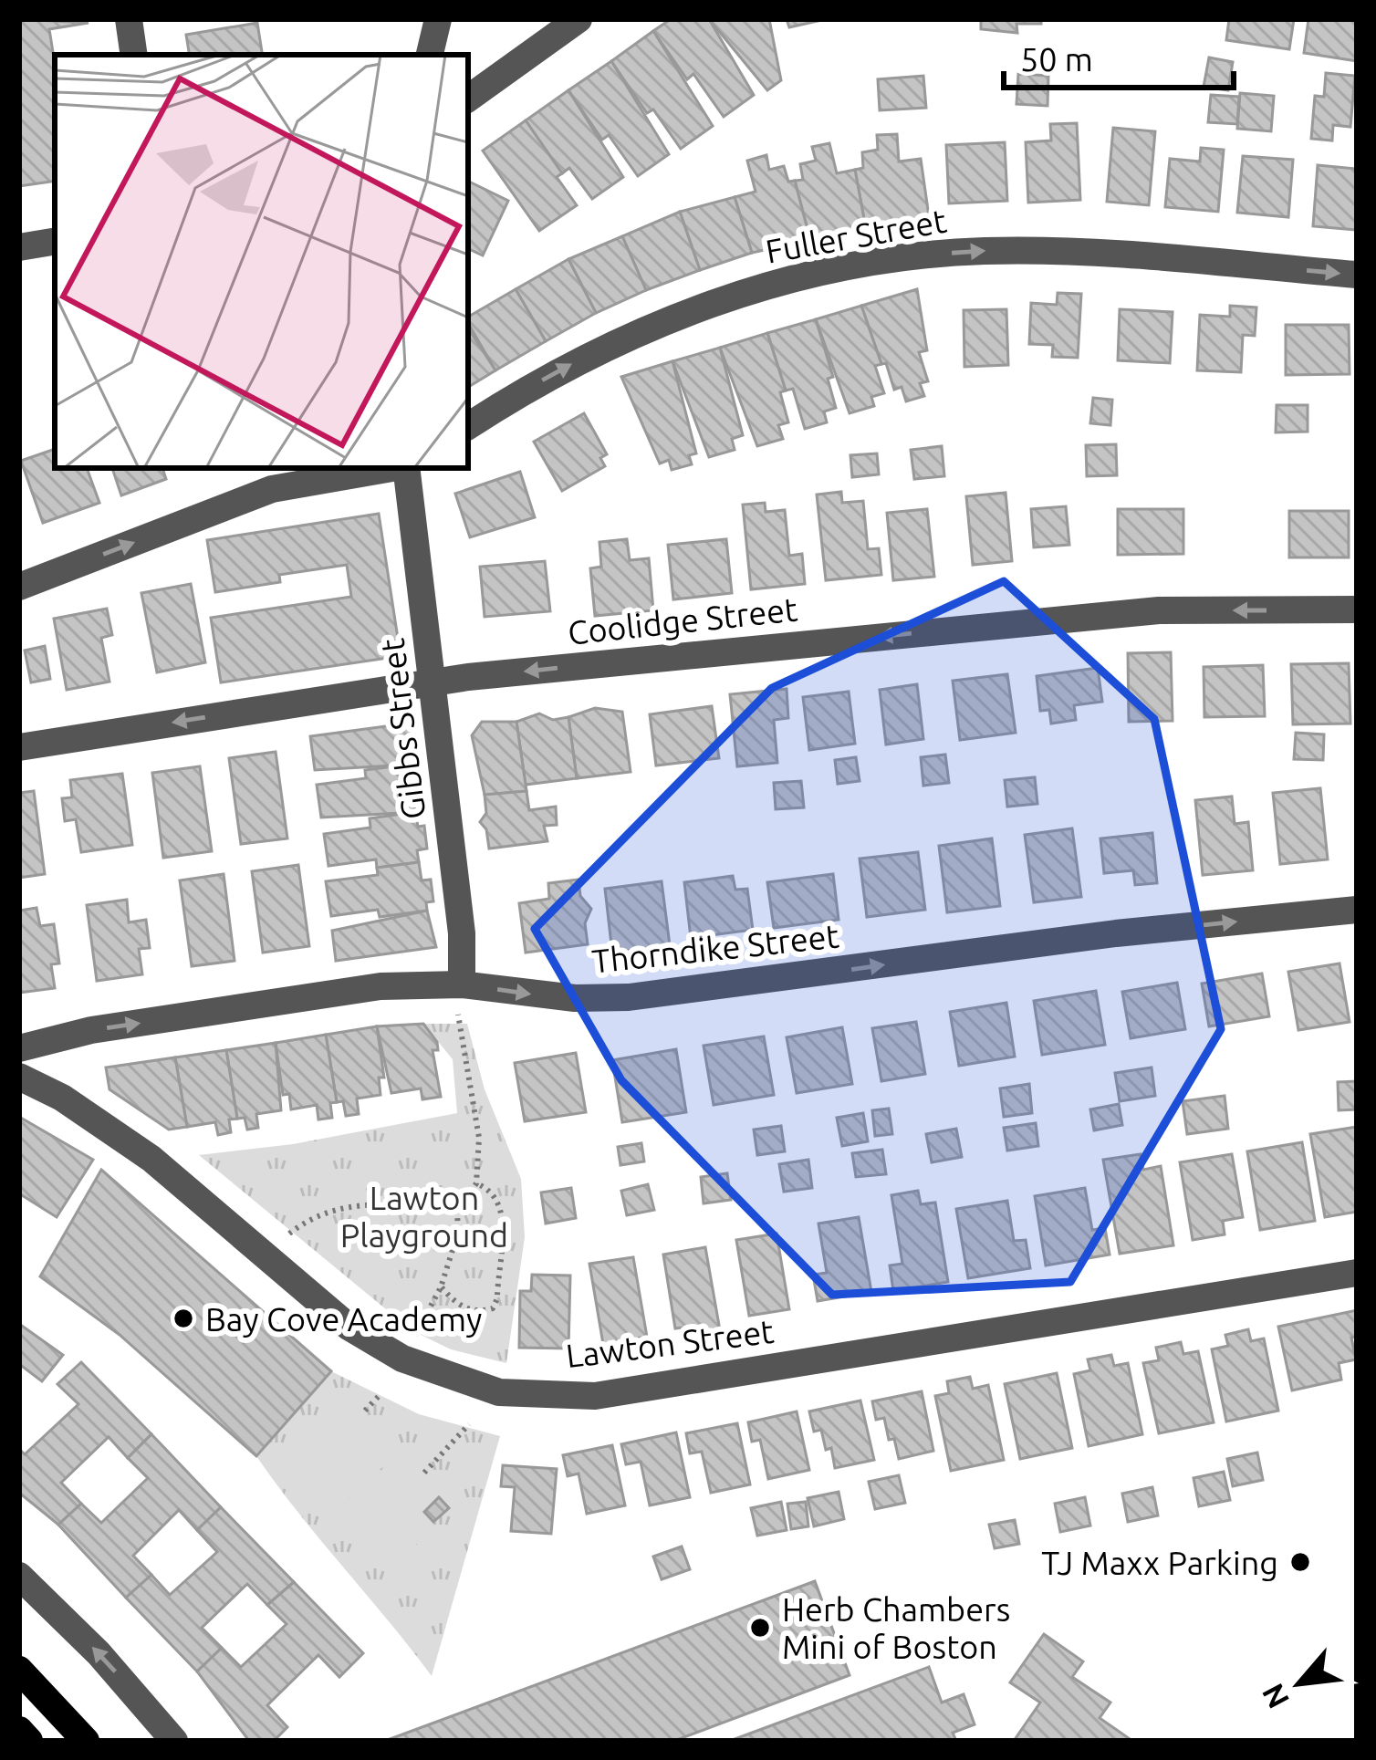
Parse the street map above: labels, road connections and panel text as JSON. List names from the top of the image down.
{
  "streets": {
    "street": [
      "Fuller Street",
      "Coolidge Street",
      "Gibbs Street",
      "Thorndike Street",
      "Lawton Street"
    ]
  },
  "crossings": [
    ["Coolidge Street", "Gibbs Street"],
    ["Gibbs Street", "Thorndike Street"]
  ],
  "one_way": ["Fuller Street", "Coolidge Street", "Thorndike Street"],
  "parks": ["Lawton Playground"],
  "places": ["Bay Cove Academy", "TJ Maxx Parking", "Herb Chambers Mini of Boston"],
  "scale_bar": "50 m",
  "north": "bottom left"
}
